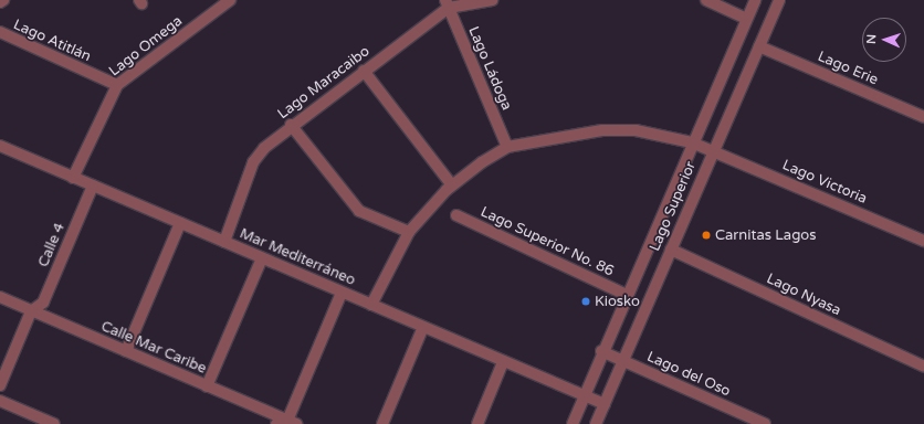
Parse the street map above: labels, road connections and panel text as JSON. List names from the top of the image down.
{
  "streets": {
    "street": [
      "Lago Atitlán",
      "Lago Omega",
      "Lago Ládoga",
      "Lago Erie",
      "Lago Maracaibo",
      "Lago Victoria",
      "Lago Superior",
      "Lago Superior No. 86",
      "Calle 4",
      "Mar Mediterráneo",
      "Lago Nyasa",
      "Calle Mar Caribe",
      "Lago del Oso"
    ]
  },
  "crossings": [
    ["Lago Atitlán", "Lago Omega"],
    ["Lago Omega", "Mar Mediterráneo"],
    ["Lago Ládoga", "Lago Maracaibo"],
    ["Lago Ládoga", "Lago Victoria"],
    ["Lago Erie", "Lago Superior"],
    ["Lago Maracaibo", "Mar Mediterráneo"],
    ["Lago Victoria", "Lago Superior"],
    ["Lago Superior", "Lago Superior No. 86"],
    ["Lago Superior", "Mar Mediterráneo"],
    ["Lago Superior", "Lago Nyasa"],
    ["Lago Superior", "Lago del Oso"],
    ["Calle 4", "Mar Mediterráneo"],
    ["Calle 4", "Calle Mar Caribe"]
  ],
  "places": ["Carnitas Lagos", "Kiosko"],
  "north": "left"
}
